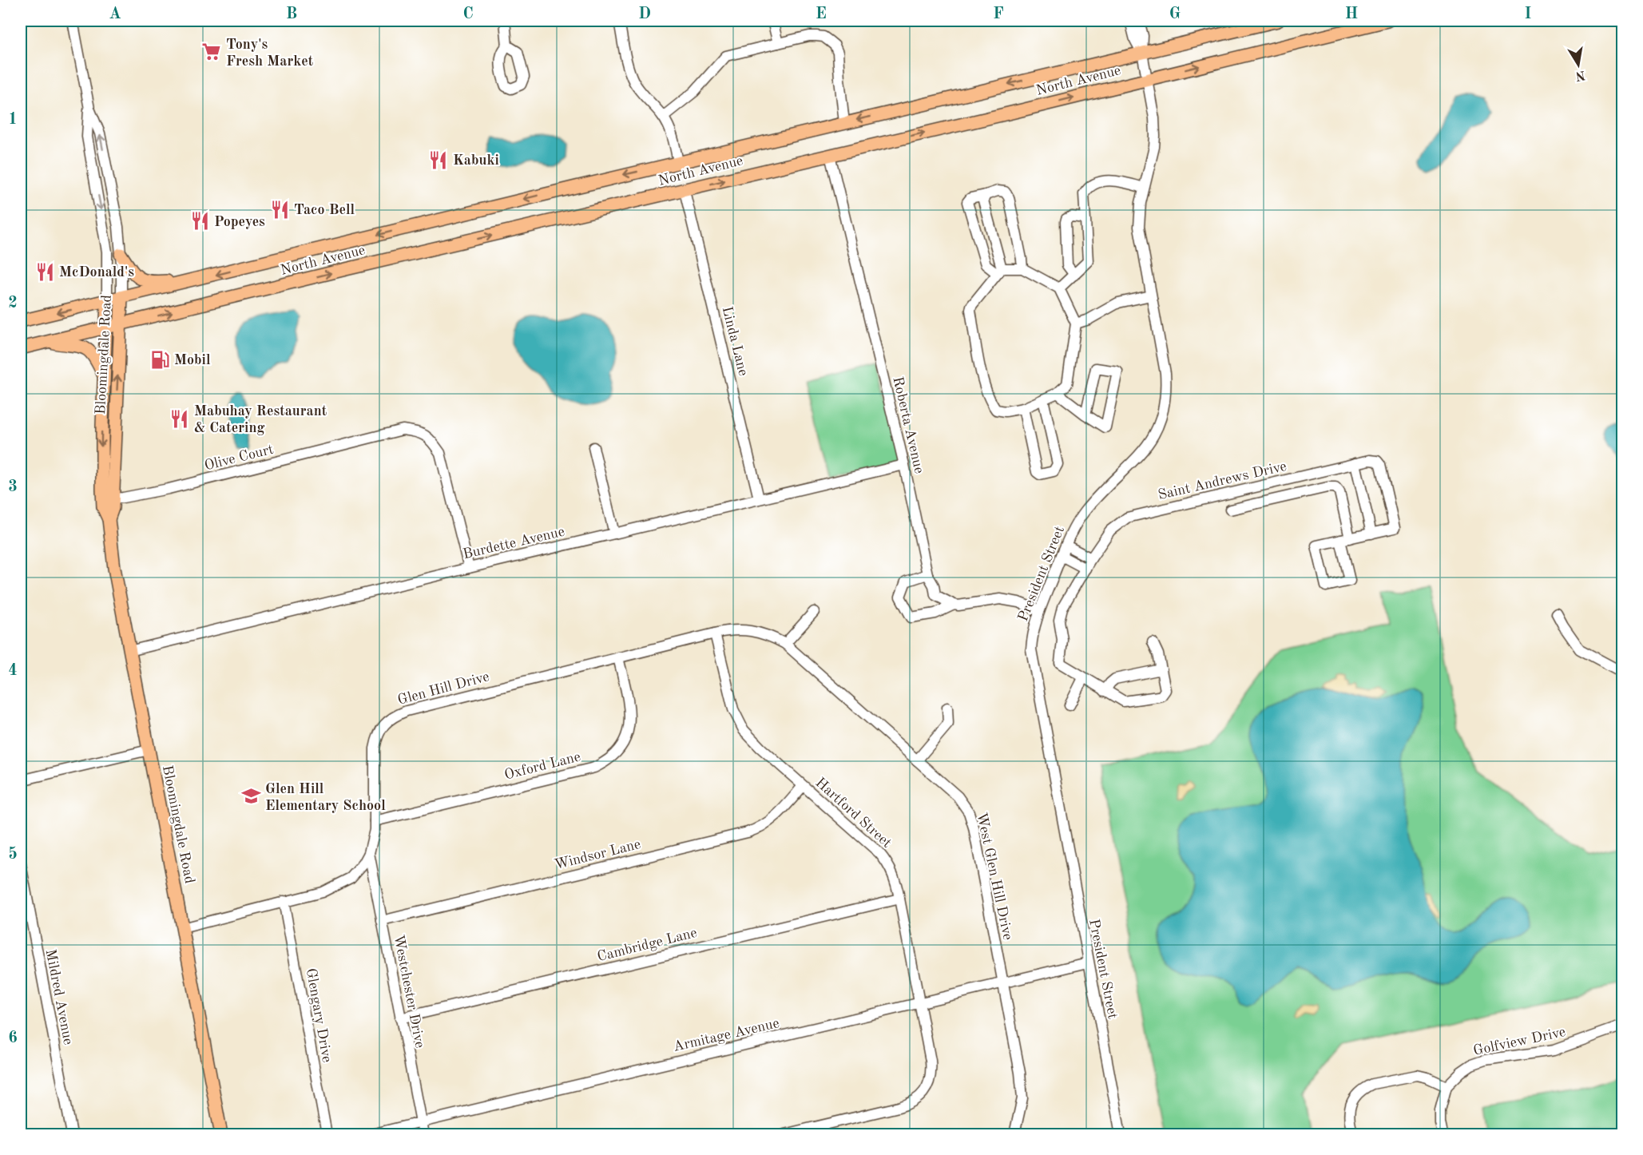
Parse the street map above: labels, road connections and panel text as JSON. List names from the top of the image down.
{
  "streets": {
    "main road": ["North Avenue", "Bloomingdale Road"],
    "street": [
      "Linda Lane",
      "Roberta Avenue",
      "Olive Court",
      "Saint Andrews Drive",
      "Burdette Avenue",
      "President Street",
      "Glen Hill Drive",
      "Oxford Lane",
      "Hartford Street",
      "Windsor Lane",
      "West Glen Hill Drive",
      "Cambridge Lane",
      "Westchester Drive",
      "Mildred Avenue",
      "Glengary Drive",
      "Armitage Avenue",
      "Golfview Drive"
    ]
  },
  "crossings": [
    ["North Avenue", "Linda Lane"],
    ["North Avenue", "Bloomingdale Road"],
    ["North Avenue", "Roberta Avenue"],
    ["North Avenue", "President Street"],
    ["Linda Lane", "Burdette Avenue"],
    ["Bloomingdale Road", "Olive Court"],
    ["Bloomingdale Road", "Burdette Avenue"],
    ["Bloomingdale Road", "Glen Hill Drive"],
    ["Roberta Avenue", "Burdette Avenue"],
    ["Olive Court", "Burdette Avenue"],
    ["President Street", "Armitage Avenue"],
    ["Glen Hill Drive", "Oxford Lane"],
    ["Glen Hill Drive", "Hartford Street"],
    ["Glen Hill Drive", "West Glen Hill Drive"],
    ["Glen Hill Drive", "Westchester Drive"],
    ["Glen Hill Drive", "Glengary Drive"],
    ["Hartford Street", "Windsor Lane"],
    ["Hartford Street", "Cambridge Lane"],
    ["Hartford Street", "Armitage Avenue"],
    ["Windsor Lane", "Westchester Drive"],
    ["West Glen Hill Drive", "Armitage Avenue"],
    ["Cambridge Lane", "Westchester Drive"],
    ["Westchester Drive", "Armitage Avenue"]
  ],
  "places": {
    "supermarket": ["Tony's Fresh Market"],
    "restaurant": [
      "Kabuki",
      "Taco Bell",
      "Popeyes",
      "McDonald's",
      "Mabuhay Restaurant & Catering"
    ],
    "fuel station": ["Mobil"],
    "school or university": ["Glen Hill Elementary School"]
  },
  "north": "bottom",
  "grid": {
    "columns": [
      "A",
      "B",
      "C",
      "D",
      "E",
      "F",
      "G",
      "H",
      "I"
    ],
    "rows": [
      "1",
      "2",
      "3",
      "4",
      "5",
      "6"
    ]
  }
}
